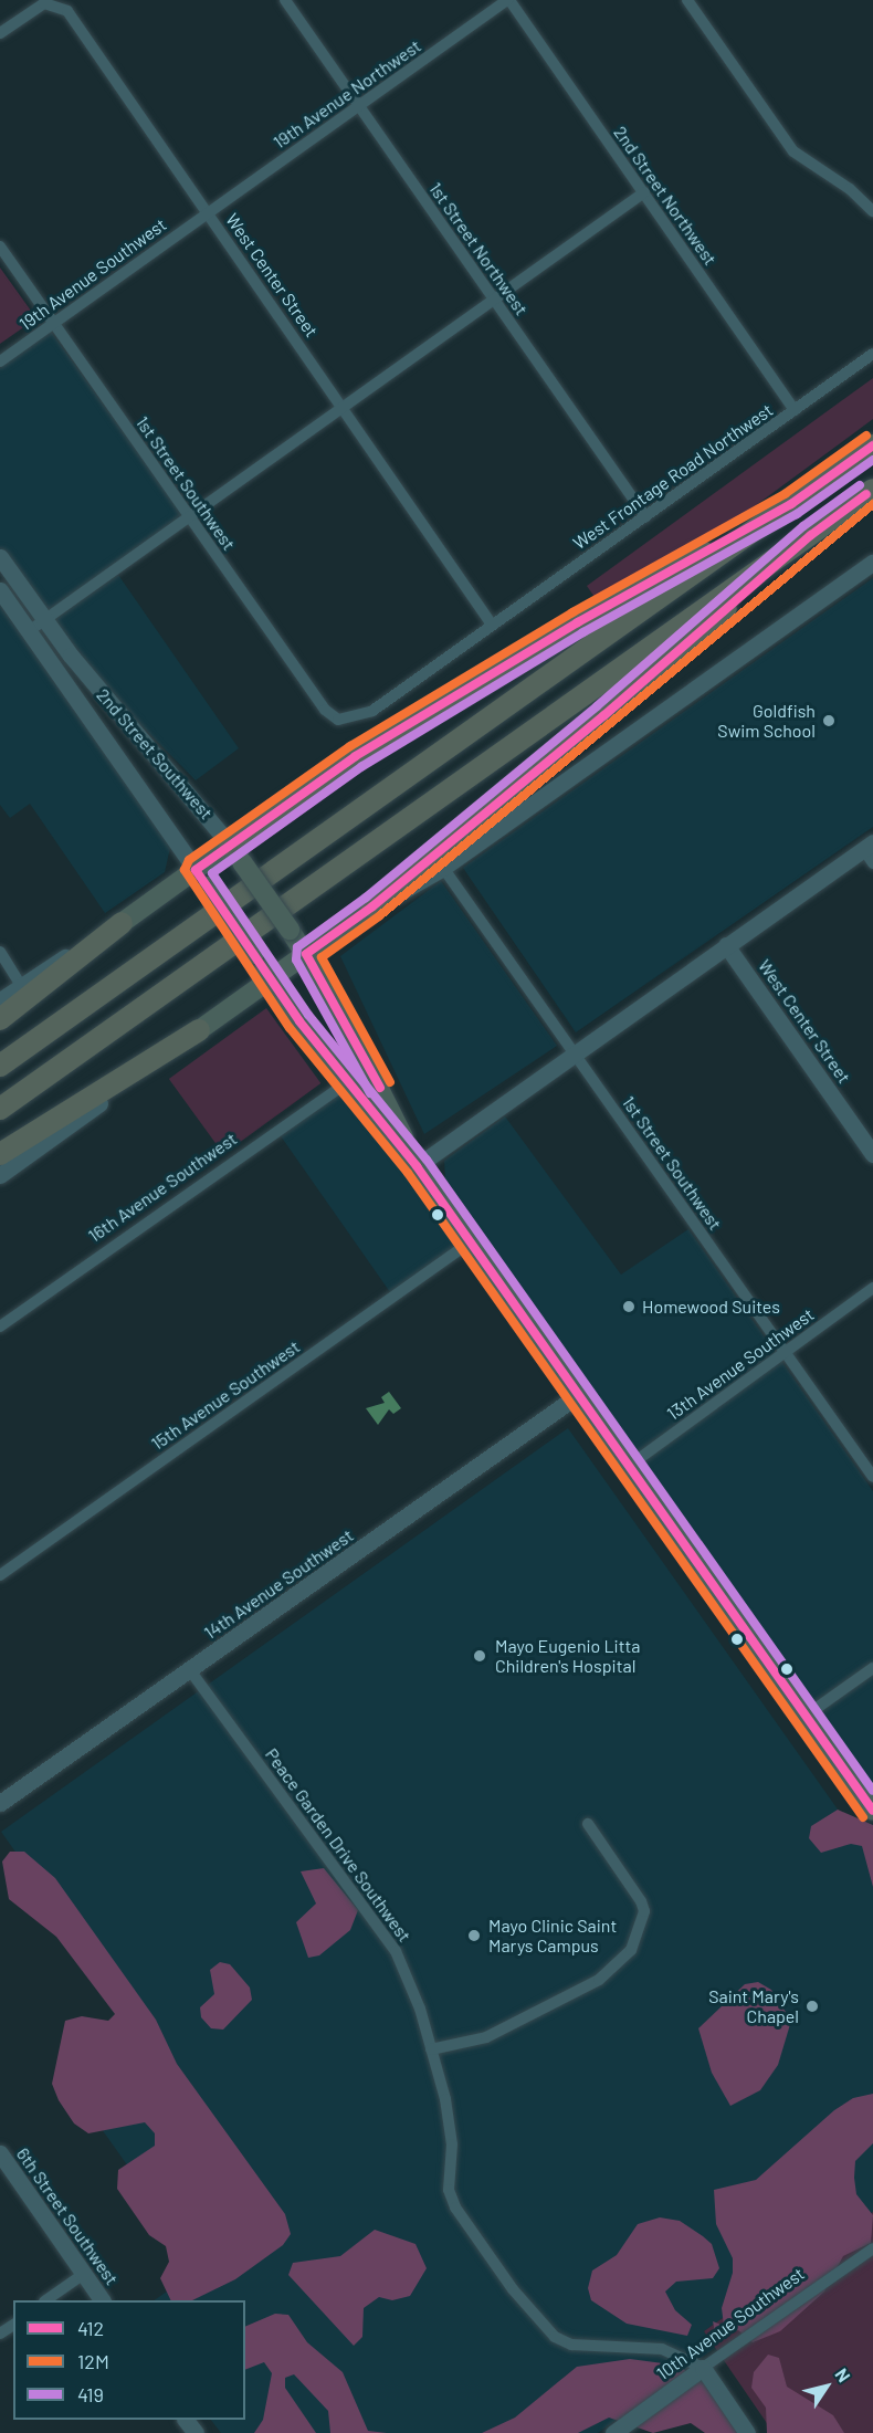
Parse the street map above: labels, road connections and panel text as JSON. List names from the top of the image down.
{
  "streets": {
    "main road": ["2nd Street Southwest"],
    "street": [
      "19th Avenue Northwest",
      "2nd Street Northwest",
      "1st Street Northwest",
      "19th Avenue Southwest",
      "West Center Street",
      "West Frontage Road Northwest",
      "1st Street Southwest",
      "16th Avenue Southwest",
      "13th Avenue Southwest",
      "15th Avenue Southwest",
      "14th Avenue Southwest",
      "Peace Garden Drive Southwest",
      "6th Street Southwest",
      "10th Avenue Southwest"
    ]
  },
  "crossings": [
    ["19th Avenue Northwest", "2nd Street Northwest"],
    ["19th Avenue Northwest", "1st Street Northwest"],
    ["19th Avenue Northwest", "19th Avenue Southwest"],
    ["19th Avenue Northwest", "West Center Street"],
    ["2nd Street Northwest", "West Frontage Road Northwest"],
    ["1st Street Northwest", "West Frontage Road Northwest"],
    ["19th Avenue Southwest", "West Center Street"],
    ["19th Avenue Southwest", "1st Street Southwest"],
    ["West Center Street", "West Frontage Road Northwest"],
    ["West Frontage Road Northwest", "1st Street Southwest"],
    ["1st Street Southwest", "13th Avenue Southwest"],
    ["2nd Street Southwest", "16th Avenue Southwest"],
    ["2nd Street Southwest", "13th Avenue Southwest"],
    ["2nd Street Southwest", "15th Avenue Southwest"],
    ["2nd Street Southwest", "14th Avenue Southwest"],
    ["14th Avenue Southwest", "Peace Garden Drive Southwest"],
    ["Peace Garden Drive Southwest", "10th Avenue Southwest"]
  ],
  "places": [
    "Goldfish Swim School",
    "Homewood Suites",
    "Mayo Eugenio Litta Children's Hospital",
    "Mayo Clinic Saint Marys Campus",
    "Saint Mary's Chapel"
  ],
  "lines": ["transit line 12M", "transit line 412", "transit line 419"],
  "legend": ["412", "12M", "419"],
  "north": "top right"
}
